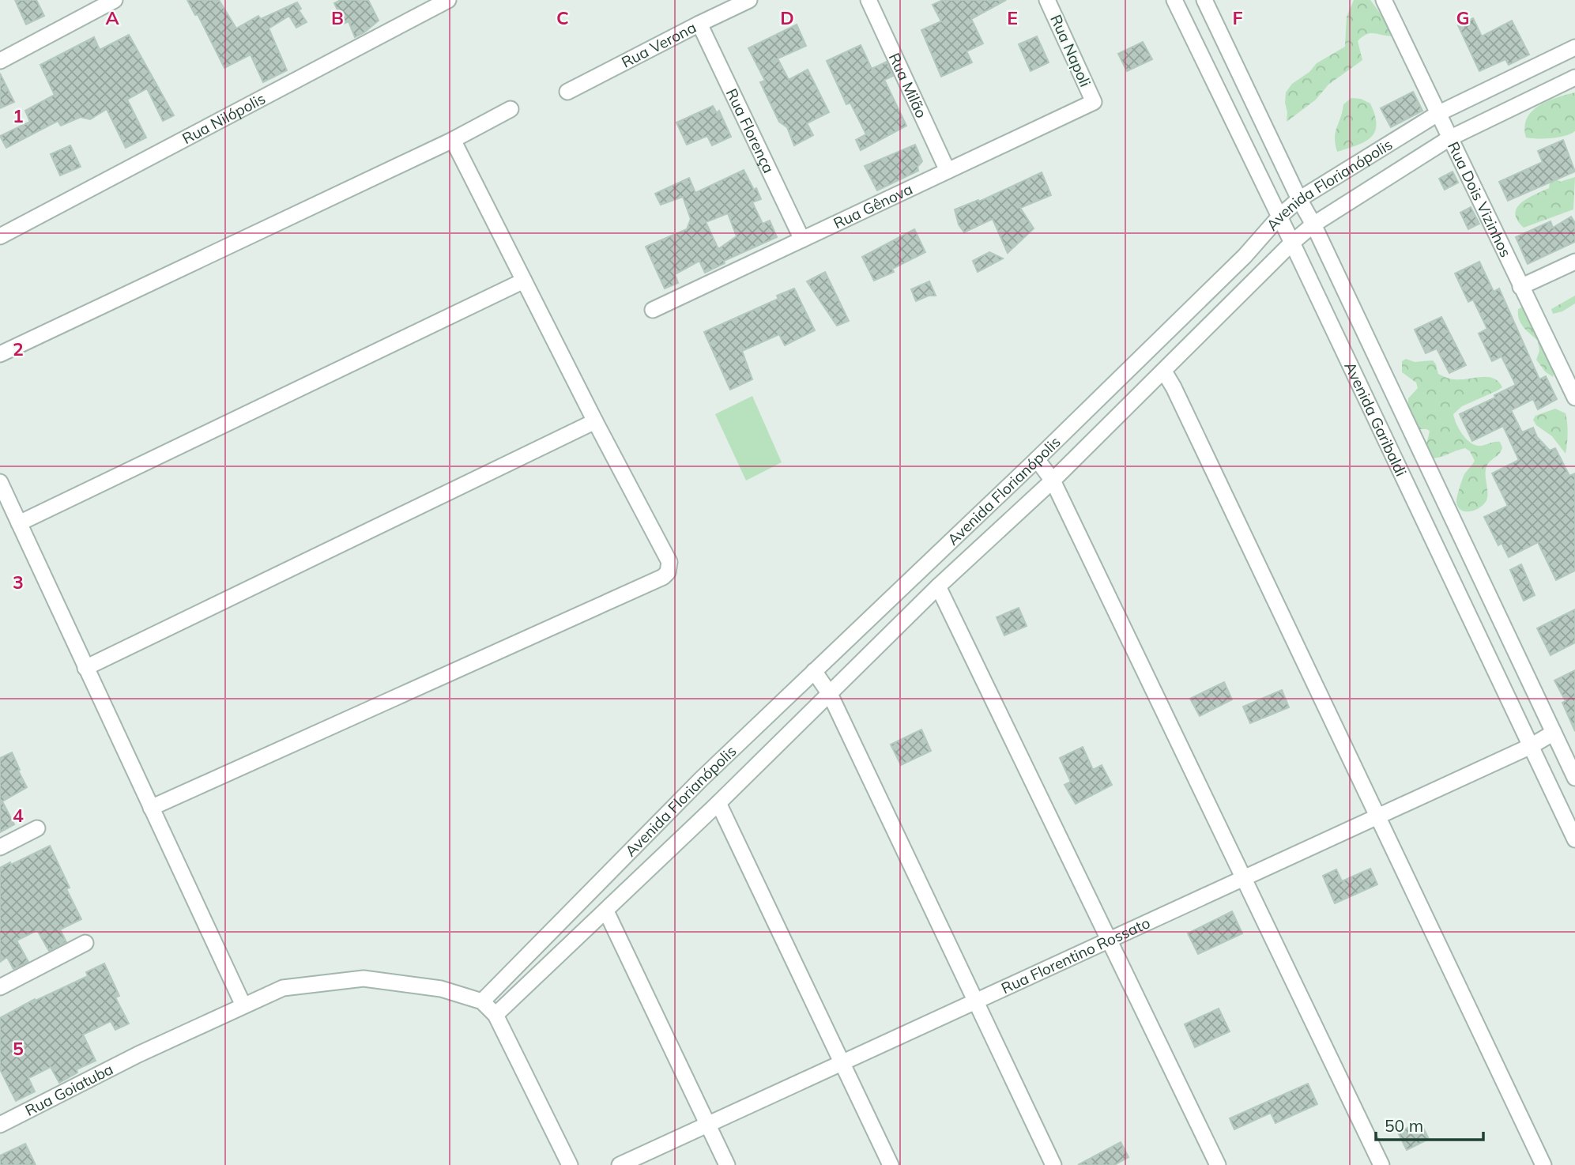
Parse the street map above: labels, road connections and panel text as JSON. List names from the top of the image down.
{
  "streets": {
    "street": [
      "Rua Verona",
      "Rua Napoli",
      "Rua Milão",
      "Rua Nilópolis",
      "Rua Florença",
      "Avenida Florianópolis",
      "Rua Dois Vizinhos",
      "Rua Gênova",
      "Avenida Garibaldi",
      "Rua Florentino Rossato",
      "Rua Goiatuba"
    ]
  },
  "crossings": [
    ["Rua Verona", "Rua Florença"],
    ["Rua Napoli", "Rua Gênova"],
    ["Rua Milão", "Rua Gênova"],
    ["Rua Florença", "Rua Gênova"],
    ["Avenida Florianópolis", "Rua Dois Vizinhos"],
    ["Avenida Florianópolis", "Avenida Garibaldi"],
    ["Avenida Florianópolis", "Rua Goiatuba"],
    ["Avenida Garibaldi", "Rua Florentino Rossato"]
  ],
  "scale_bar": "50 m",
  "grid": {
    "columns": [
      "A",
      "B",
      "C",
      "D",
      "E",
      "F",
      "G"
    ],
    "rows": [
      "1",
      "2",
      "3",
      "4",
      "5"
    ]
  }
}
